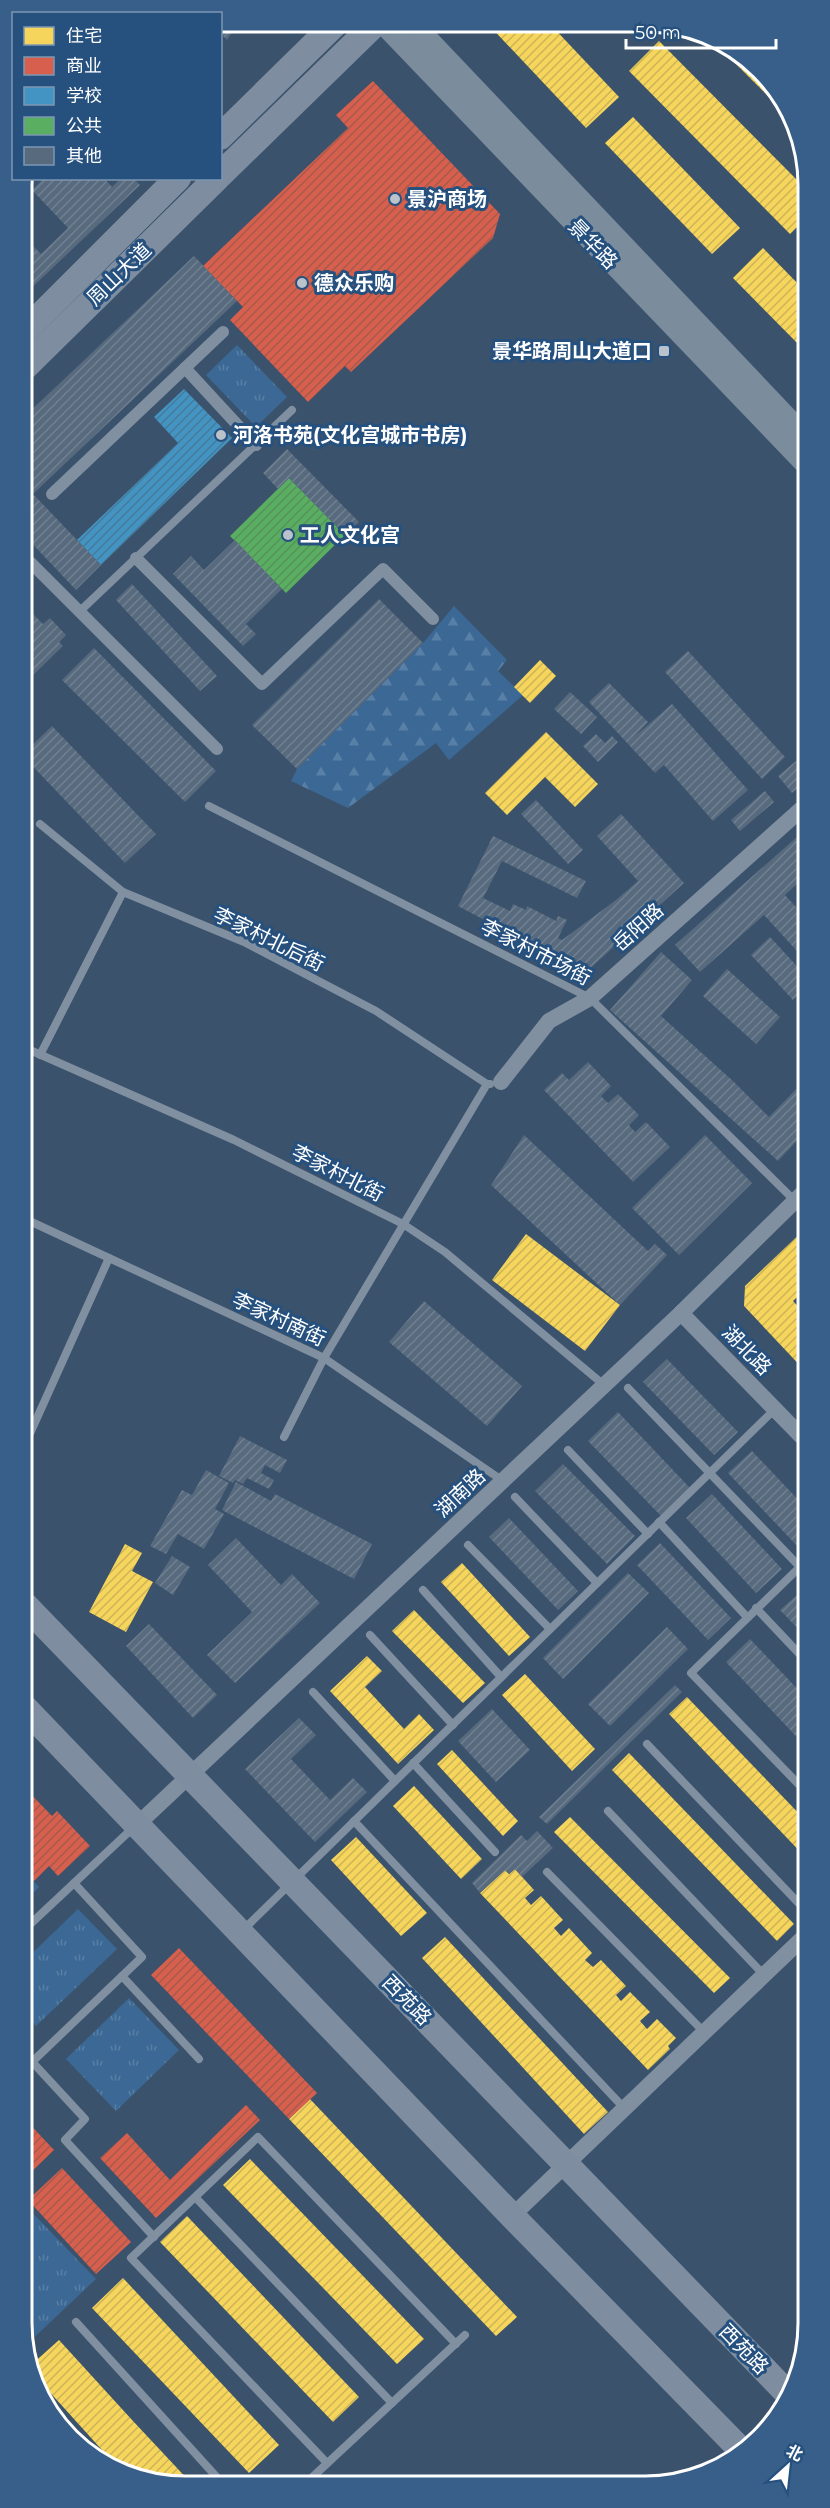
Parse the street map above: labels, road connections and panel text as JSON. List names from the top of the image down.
{
  "streets": {
    "main road": ["景华路", "周山大道", "西苑路"],
    "street": ["岳阳路", "湖北路", "湖南路"],
    "lane": [
      "李家村北后街",
      "李家村市场街",
      "李家村北街",
      "李家村南街"
    ]
  },
  "crossings": [
    ["岳阳路", "李家村北后街"],
    ["岳阳路", "李家村市场街"],
    ["李家村北街", "湖南路"],
    ["李家村南街", "湖南路"],
    ["湖北路", "湖南路"],
    ["湖南路", "西苑路"]
  ],
  "places": {
    "other": [
      "景沪商场",
      "德众乐购",
      "河洛书苑(文化宫城市书房)",
      "工人文化宫"
    ],
    "transit": ["景华路周山大道口"]
  },
  "legend": [
    "住宅",
    "商业",
    "学校",
    "公共",
    "其他"
  ],
  "scale_bar": "50 m",
  "north": "top right"
}
